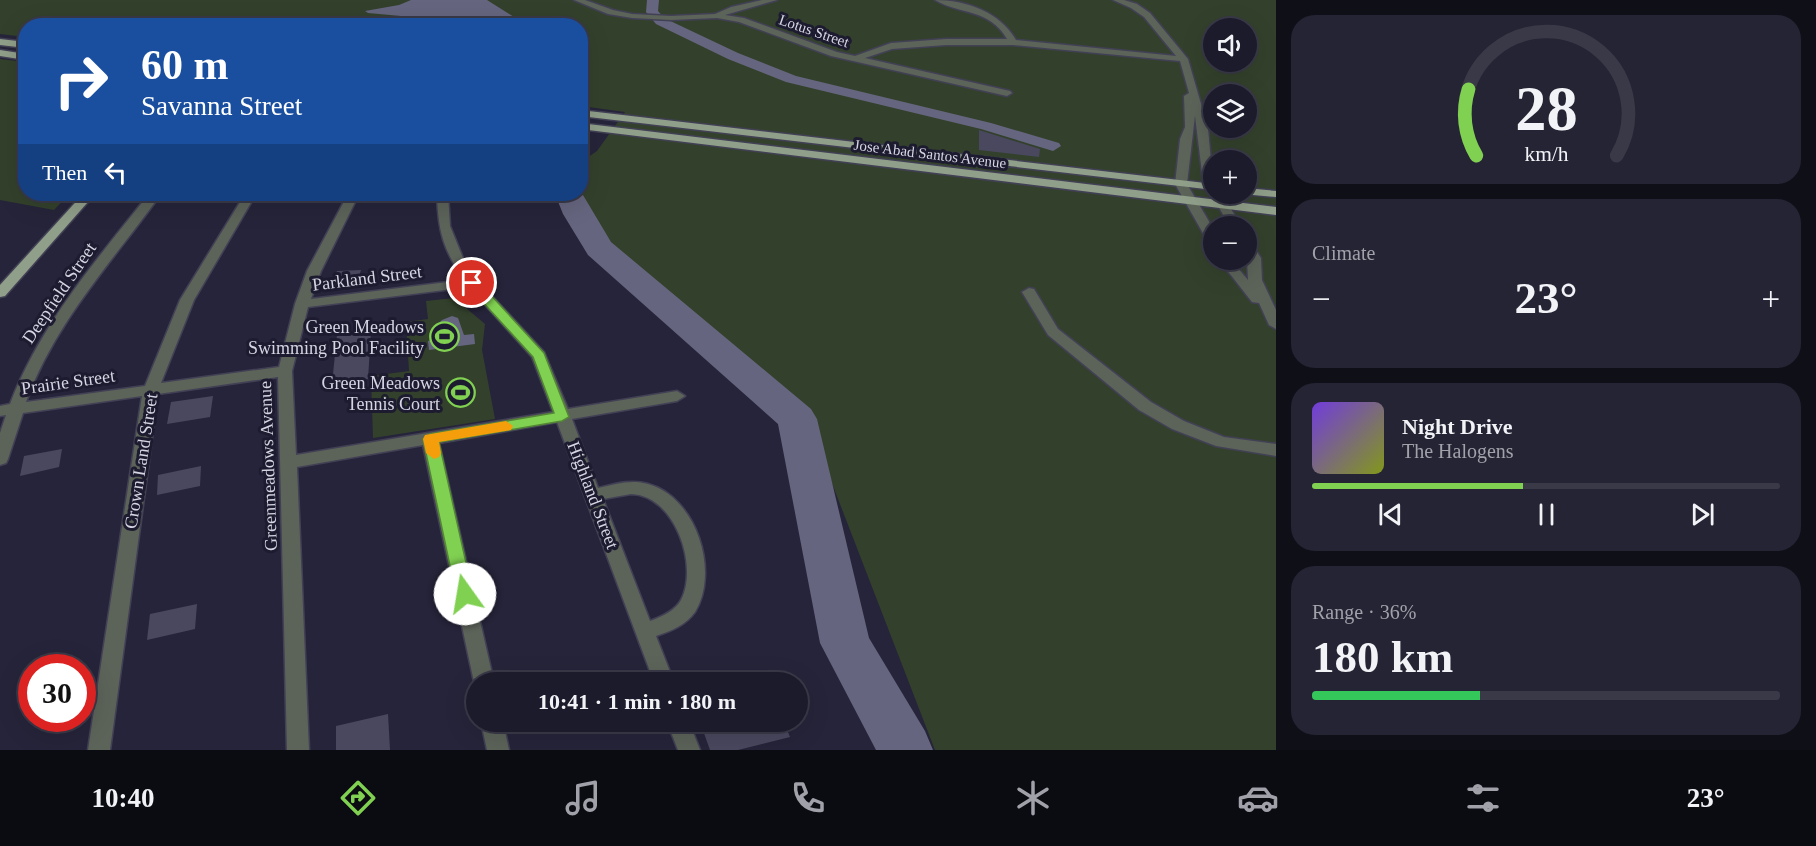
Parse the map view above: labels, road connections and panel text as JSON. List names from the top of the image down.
{
  "streets": {
    "main road": ["Jose Abad Santos Avenue"],
    "street": [
      "Lotus Street",
      "Parkland Street",
      "Deepfield Street",
      "Prairie Street",
      "Crown Land Street",
      "Greenmeadows Avenue",
      "Highland Street"
    ]
  },
  "crossings": [
    ["Parkland Street", "Greenmeadows Avenue"],
    ["Parkland Street", "Highland Street"],
    ["Deepfield Street", "Prairie Street"],
    ["Prairie Street", "Crown Land Street"],
    ["Prairie Street", "Greenmeadows Avenue"]
  ],
  "places": {
    "sports": ["Green Meadows Swimming Pool Facility", "Green Meadows Tennis Court"]
  },
  "page": {
    "map_buttons": ["+", "−"],
    "turn": ["60 m", "Savanna Street"],
    "then": "Then",
    "tile": [
      "Climate",
      ["Range · 36%", "180 km"]
    ],
    "heat": ["−", "23°", "+"],
    "song": ["Night Drive", "The Halogens"],
    "limit": "30",
    "trip": "10:41 · 1 min · 180 m",
    "tabs": ["10:40", "23°"],
    "gauge": ["28", "km/h"]
  }
}
